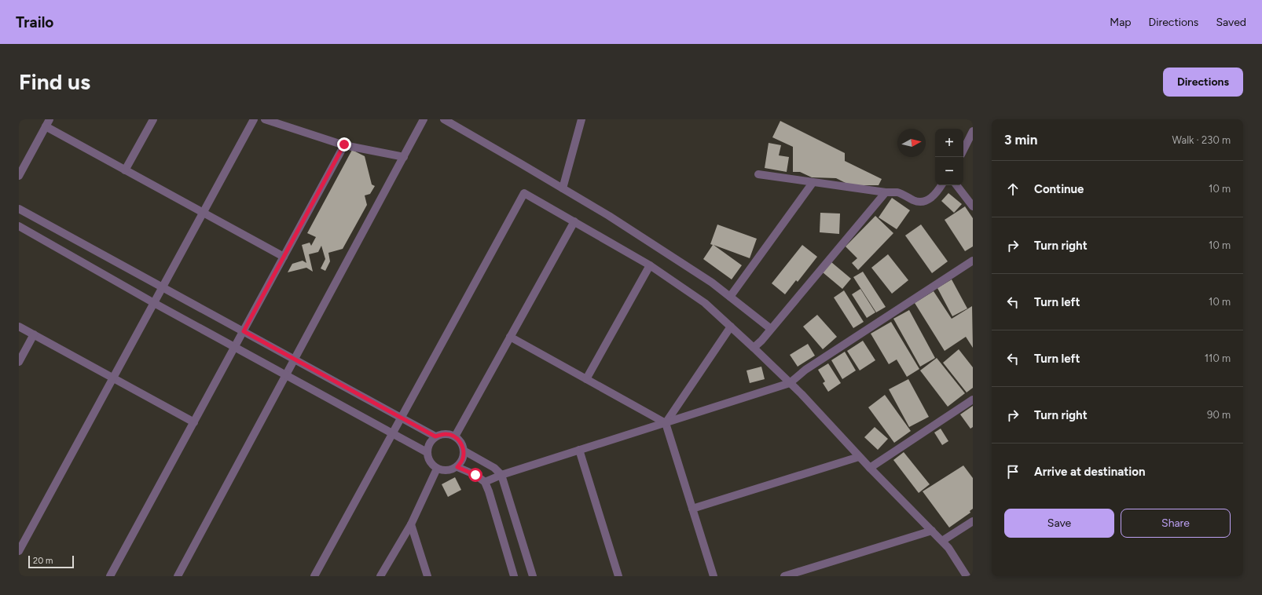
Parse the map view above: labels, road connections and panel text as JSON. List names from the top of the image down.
{
  "scale_bar": "20 m",
  "north": "right",
  "page": {
    "header": "Trailo",
    "nav": ["Map", "Directions", "Saved"],
    "buttons": [
      "Directions",
      ["Save", "Share"]
    ],
    "title": "Find us",
    "heading": ["3 min", "Walk · 230 m"],
    "map_buttons": ["+", "−"],
    "list": [
      ["Continue", "10 m"],
      ["Turn right", "10 m"],
      ["Turn left", "10 m"],
      ["Turn left", "110 m"],
      ["Turn right", "90 m"],
      "Arrive at destination"
    ],
    "scale": "20 m"
  }
}
